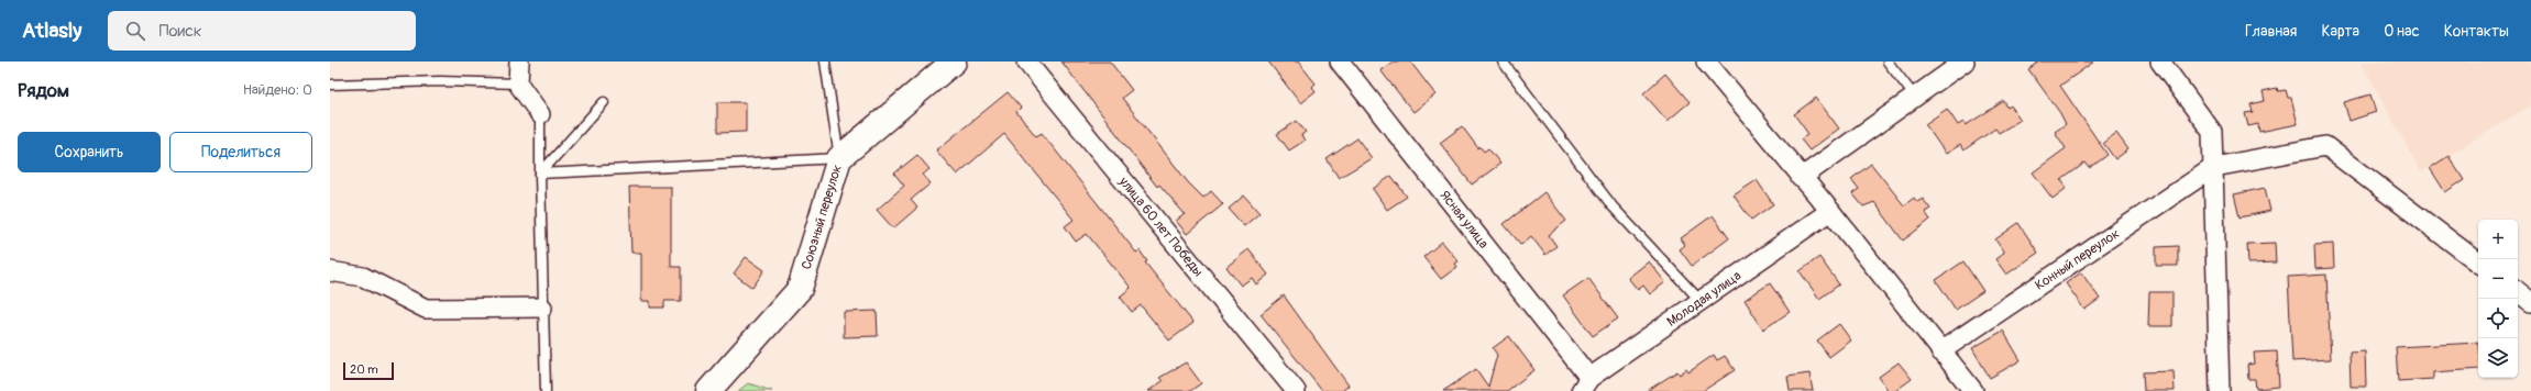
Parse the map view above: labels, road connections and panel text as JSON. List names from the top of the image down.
{
  "streets": {
    "street": [
      "Союзный переулок",
      "Ясная улица",
      "улица 60 лет Победы",
      "Конный переулок",
      "Молодая улица"
    ]
  },
  "crossings": [
    ["Ясная улица", "Молодая улица"]
  ],
  "scale_bar": "20 m",
  "page": {
    "header": "Atlasly",
    "search": "Поиск",
    "nav": [
      "Главная",
      "Карта",
      "О нас",
      "Контакты"
    ],
    "heading": ["Рядом", "Найдено: 0"],
    "buttons": ["Сохранить", "Поделиться"],
    "map_buttons": ["+", "−"],
    "scale": "20 m"
  }
}
